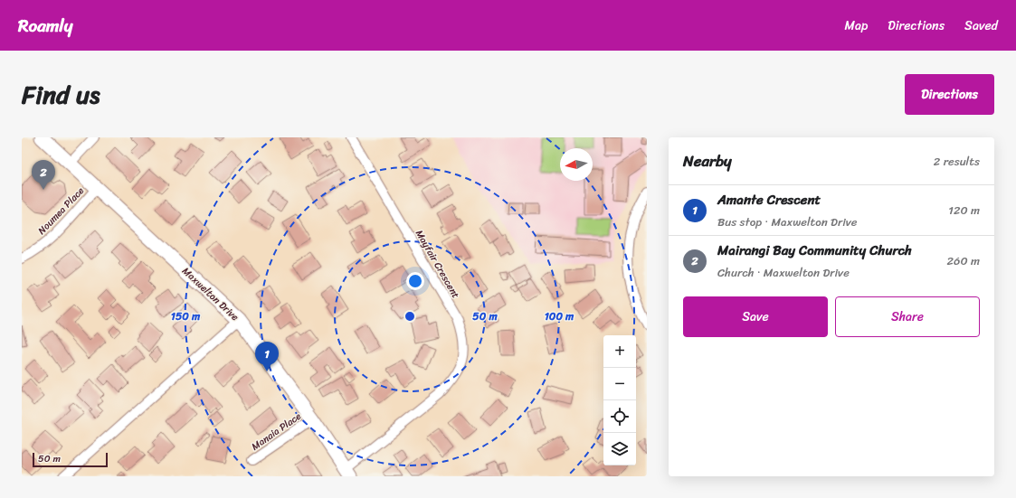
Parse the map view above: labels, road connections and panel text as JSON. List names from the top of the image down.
{
  "streets": {
    "street": [
      "Noumea Place",
      "Mayfair Crescent",
      "Maxwelton Drive",
      "Manaia Place"
    ]
  },
  "crossings": [
    ["Noumea Place", "Maxwelton Drive"],
    ["Mayfair Crescent", "Maxwelton Drive"],
    ["Maxwelton Drive", "Manaia Place"]
  ],
  "scale_bar": "50 m",
  "north": "left",
  "page": {
    "header": "Roamly",
    "nav": ["Map", "Directions", "Saved"],
    "title": "Find us",
    "buttons": [
      "Directions",
      ["Save", "Share"]
    ],
    "heading": ["Nearby", "2 results"],
    "pins": ["2", "1"],
    "list": [
      {
        "mark": "1",
        "name": "Amante Crescent",
        "note": "Bus stop · Maxwelton Drive",
        "value": "120 m"
      },
      {
        "mark": "2",
        "name": "Mairangi Bay Community Church",
        "note": "Church · Maxwelton Drive",
        "value": "260 m"
      }
    ],
    "map_buttons": ["+", "−"],
    "scale": "50 m"
  },
  "rings": ["50 m", "100 m", "150 m"]
}
